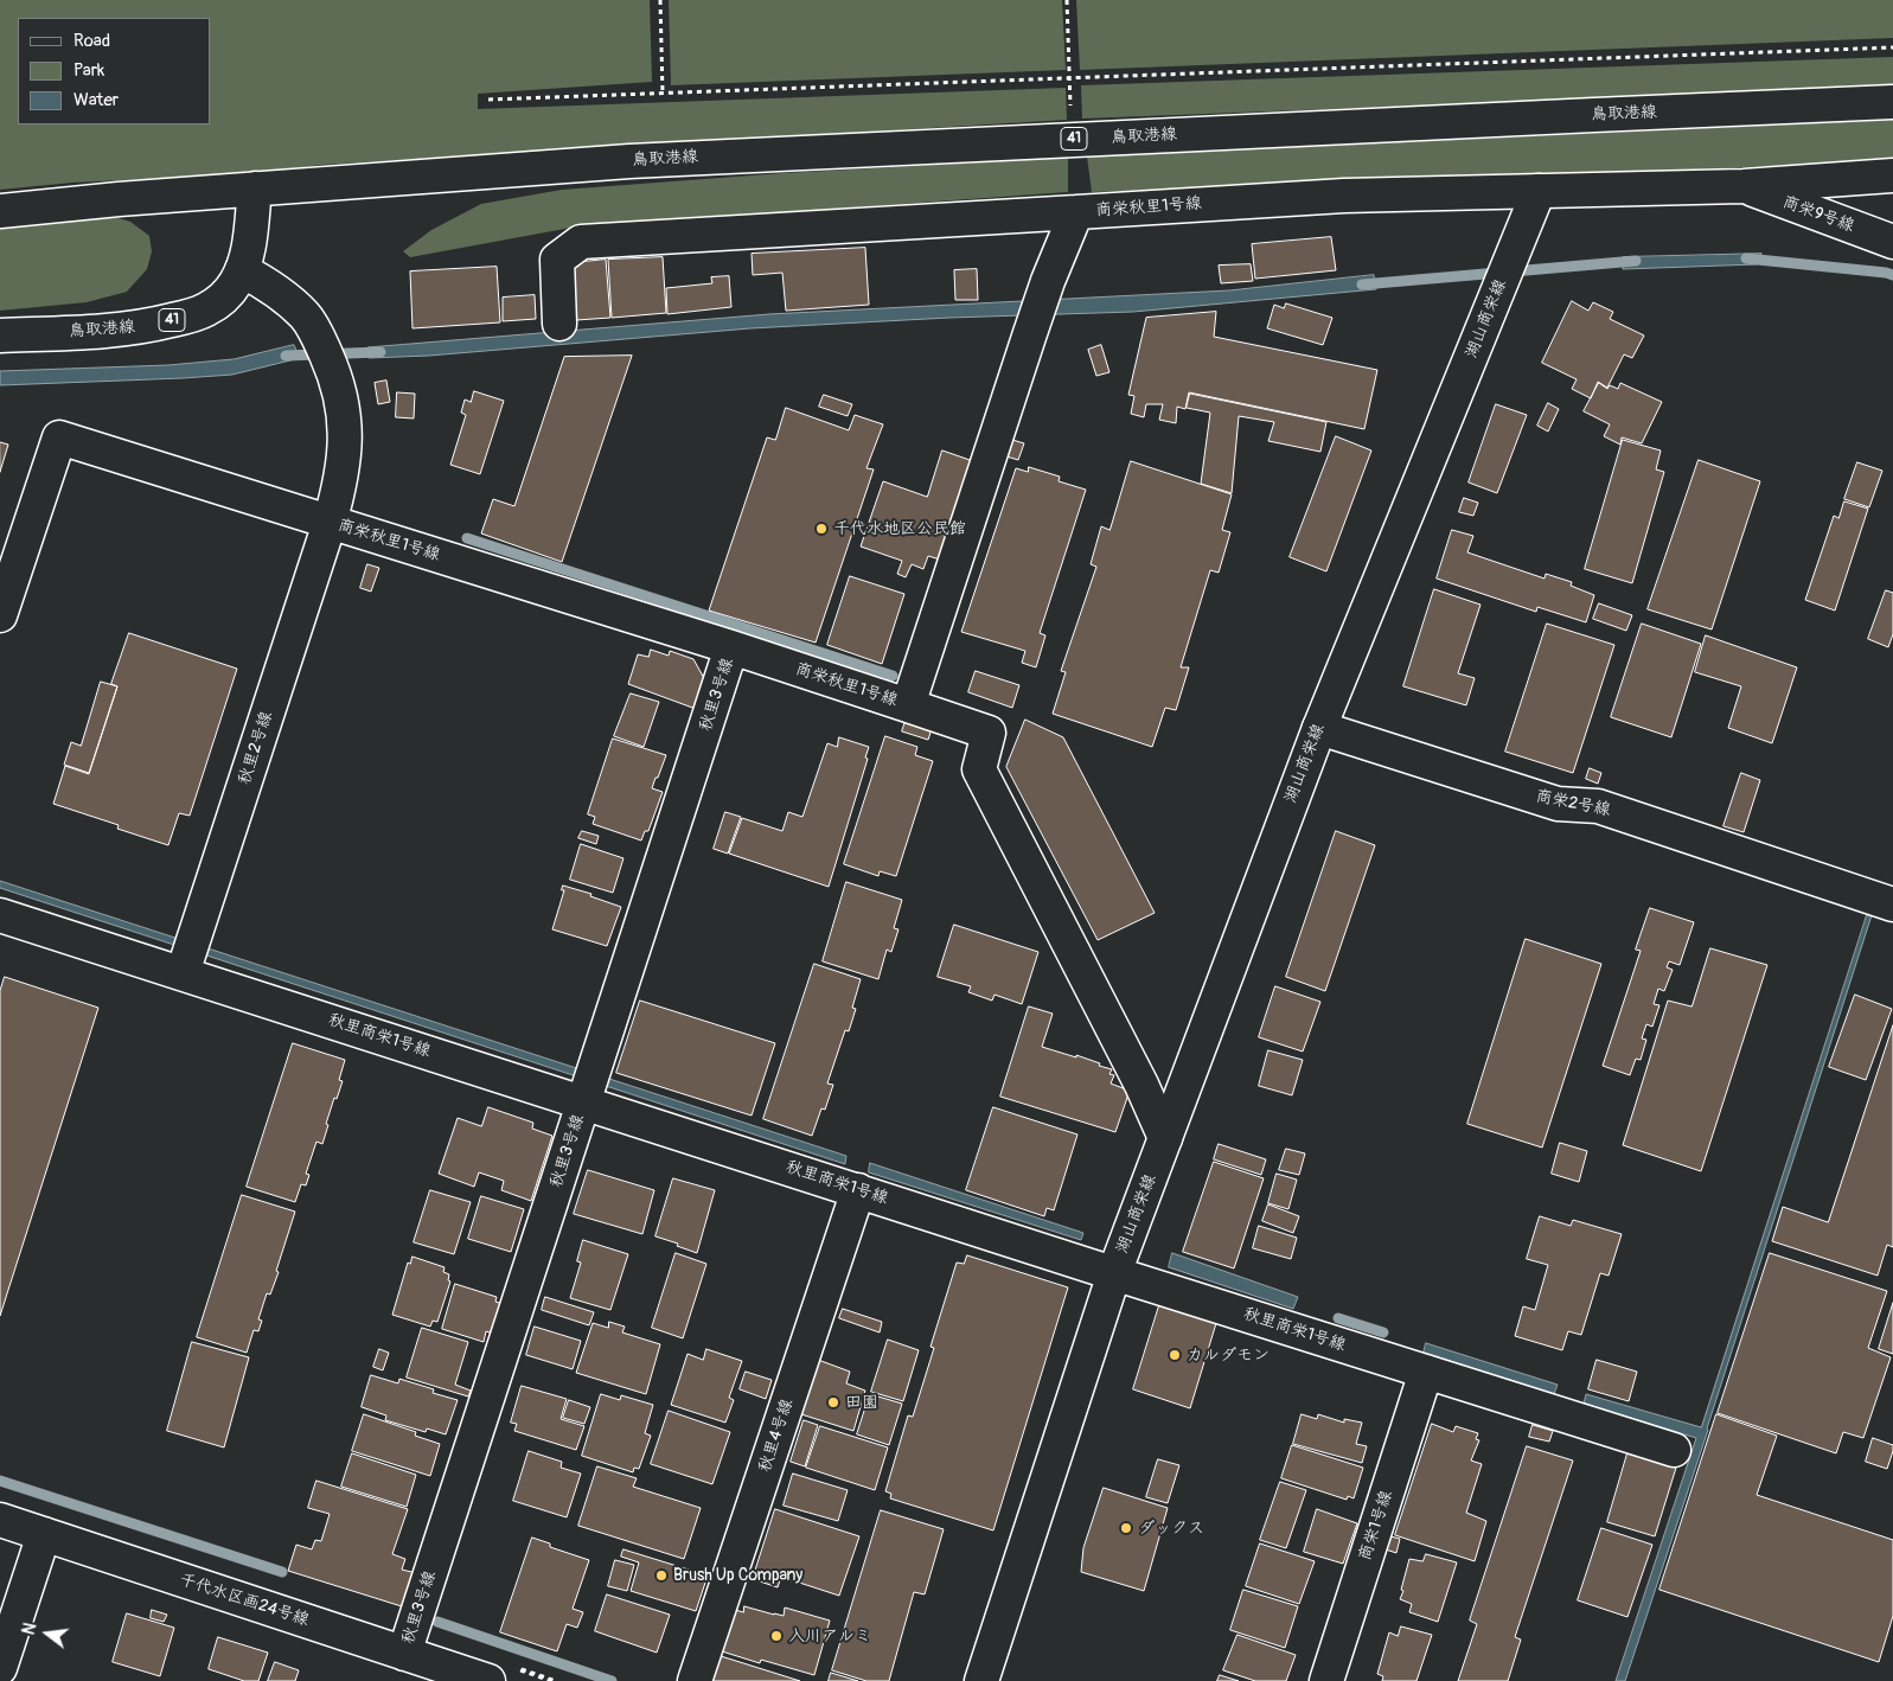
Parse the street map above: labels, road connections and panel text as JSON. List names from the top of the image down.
{
  "streets": {
    "street": [
      "鳥取港線",
      "41",
      "商栄秋里1号線",
      "商栄9号線",
      "湖山商栄線",
      "秋里3号線",
      "秋里2号線",
      "商栄2号線",
      "秋里商栄1号線",
      "秋里4号線",
      "商栄1号線",
      "千代水区画24号線"
    ]
  },
  "crossings": [
    ["鳥取港線", "秋里2号線"],
    ["商栄秋里1号線", "湖山商栄線"],
    ["商栄秋里1号線", "秋里3号線"],
    ["商栄秋里1号線", "秋里2号線"],
    ["湖山商栄線", "商栄2号線"],
    ["湖山商栄線", "秋里商栄1号線"],
    ["秋里3号線", "秋里商栄1号線"],
    ["秋里3号線", "千代水区画24号線"],
    ["秋里2号線", "秋里商栄1号線"],
    ["秋里商栄1号線", "秋里4号線"],
    ["秋里商栄1号線", "商栄1号線"]
  ],
  "places": [
    "千代水地区公民館",
    "カルダモン",
    "田園",
    "ダックス",
    "Brush Up Company",
    "入川アルミ"
  ],
  "legend": ["Road", "Park", "Water"],
  "north": "left"
}
